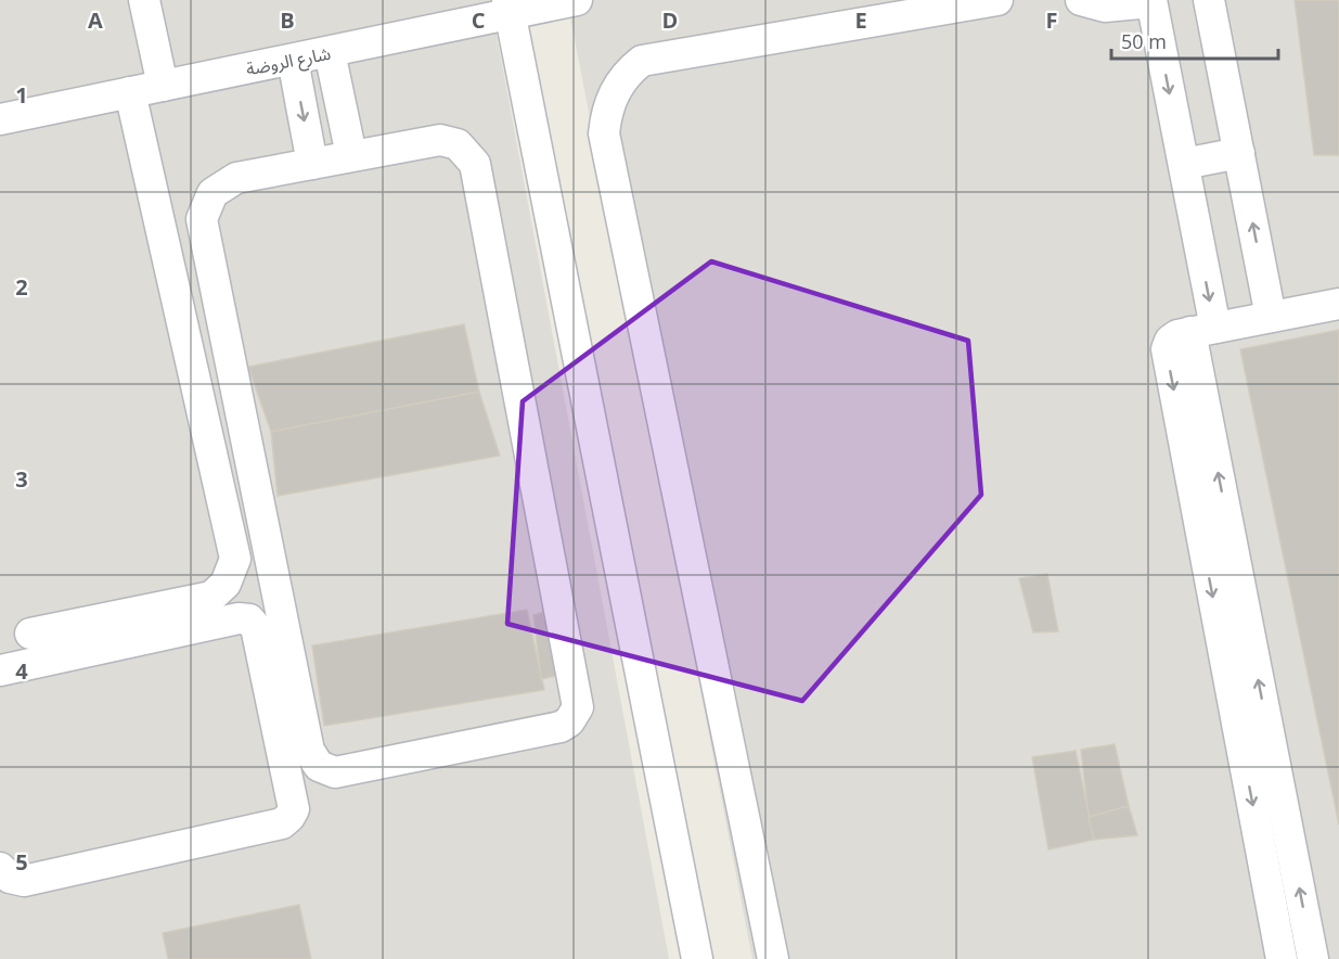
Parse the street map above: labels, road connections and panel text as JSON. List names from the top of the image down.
{
  "streets": {
    "street": ["شارع الروضة"]
  },
  "scale_bar": "50 m",
  "grid": {
    "columns": [
      "A",
      "B",
      "C",
      "D",
      "E",
      "F"
    ],
    "rows": [
      "1",
      "2",
      "3",
      "4",
      "5"
    ]
  }
}
